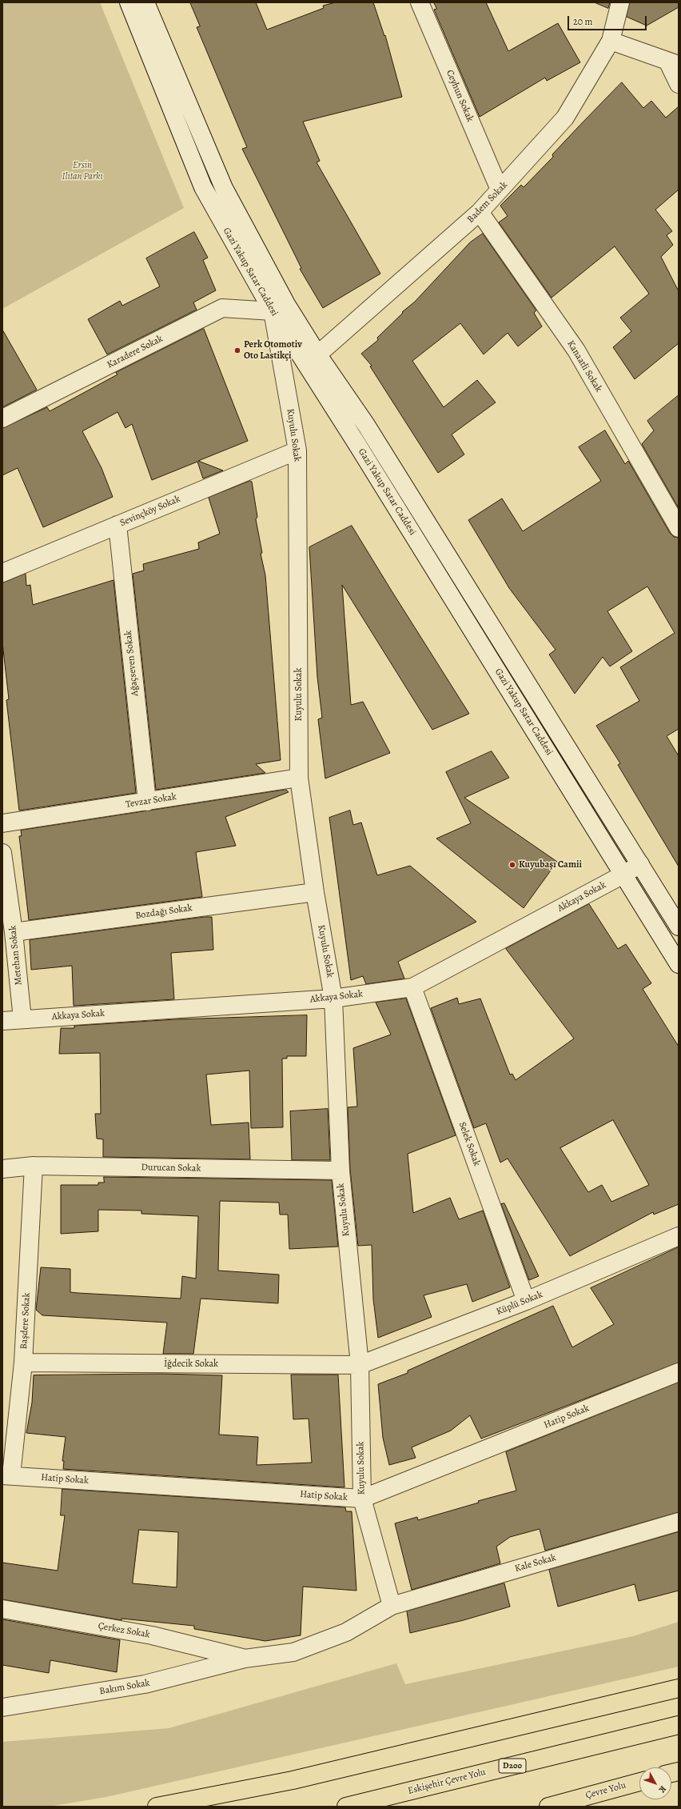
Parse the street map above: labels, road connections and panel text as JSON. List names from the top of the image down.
{
  "streets": {
    "highway": ["D200", "Eskişehir Çevre Yolu", "Çevre Yolu"],
    "street": [
      "Ceyhun Sokak",
      "Badem Sokak",
      "Gazi Yakup Satar Caddesi",
      "Karadere Sokak",
      "Kanaatli Sokak",
      "Kuyulu Sokak",
      "Sevinçköy Sokak",
      "Ağaçseven Sokak",
      "Tevzar Sokak",
      "Akkaya Sokak",
      "Bozdağı Sokak",
      "Metehan Sokak",
      "Selek Sokak",
      "Durucan Sokak",
      "Küplü Sokak",
      "Başdere Sokak",
      "İğdecik Sokak",
      "Hatip Sokak",
      "Kale Sokak",
      "Çerkez Sokak",
      "Bakım Sokak"
    ]
  },
  "crossings": [
    ["Ceyhun Sokak", "Badem Sokak"],
    ["Badem Sokak", "Gazi Yakup Satar Caddesi"],
    ["Badem Sokak", "Kanaatli Sokak"],
    ["Gazi Yakup Satar Caddesi", "Karadere Sokak"],
    ["Gazi Yakup Satar Caddesi", "Kuyulu Sokak"],
    ["Gazi Yakup Satar Caddesi", "Akkaya Sokak"],
    ["Karadere Sokak", "Kuyulu Sokak"],
    ["Kuyulu Sokak", "Sevinçköy Sokak"],
    ["Kuyulu Sokak", "Tevzar Sokak"],
    ["Kuyulu Sokak", "Akkaya Sokak"],
    ["Kuyulu Sokak", "Bozdağı Sokak"],
    ["Kuyulu Sokak", "Durucan Sokak"],
    ["Kuyulu Sokak", "Küplü Sokak"],
    ["Kuyulu Sokak", "İğdecik Sokak"],
    ["Kuyulu Sokak", "Hatip Sokak"],
    ["Kuyulu Sokak", "Kale Sokak"],
    ["Sevinçköy Sokak", "Ağaçseven Sokak"],
    ["Ağaçseven Sokak", "Tevzar Sokak"],
    ["Akkaya Sokak", "Metehan Sokak"],
    ["Akkaya Sokak", "Selek Sokak"],
    ["Bozdağı Sokak", "Metehan Sokak"],
    ["Selek Sokak", "Küplü Sokak"],
    ["Durucan Sokak", "Başdere Sokak"],
    ["Küplü Sokak", "İğdecik Sokak"],
    ["Başdere Sokak", "İğdecik Sokak"],
    ["Başdere Sokak", "Hatip Sokak"],
    ["Kale Sokak", "Çerkez Sokak"],
    ["Kale Sokak", "Bakım Sokak"],
    ["Çerkez Sokak", "Bakım Sokak"]
  ],
  "parks": ["Ersin Ilıtan Parkı"],
  "places": ["Perk Otomotiv Oto Lastikçi", "Kuyubaşı Camii"],
  "scale_bar": "20 m",
  "north": "bottom right"
}
